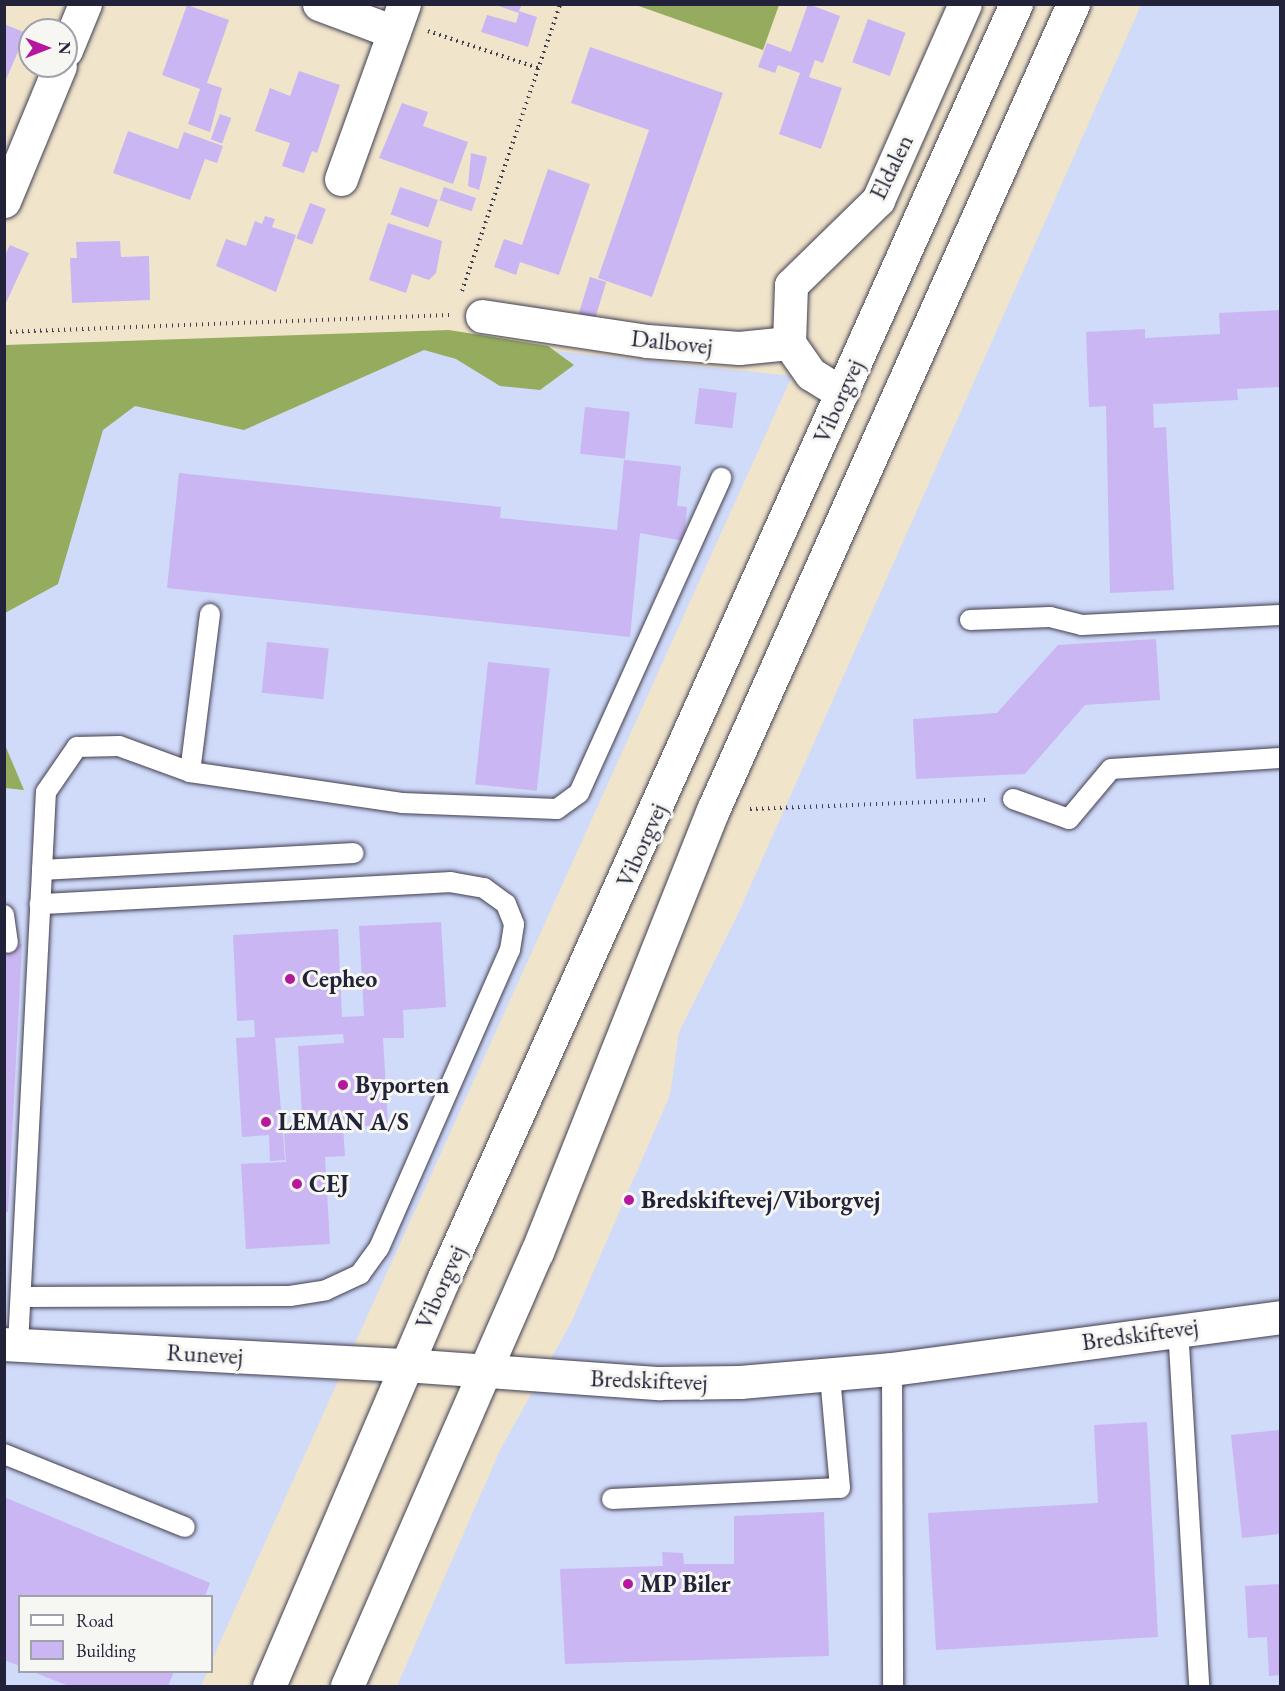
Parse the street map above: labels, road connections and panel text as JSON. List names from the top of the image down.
{
  "streets": {
    "main road": [
      "Eldalen",
      "Dalbovej",
      "Viborgvej",
      "Bredskiftevej",
      "Runevej"
    ]
  },
  "crossings": [
    ["Eldalen", "Dalbovej"],
    ["Viborgvej", "Bredskiftevej"],
    ["Viborgvej", "Runevej"],
    ["Bredskiftevej", "Runevej"]
  ],
  "places": [
    "Cepheo",
    "Byporten",
    "LEMAN A/S",
    "CEJ",
    "Bredskiftevej/Viborgvej",
    "MP Biler"
  ],
  "legend": ["Road", "Building"],
  "north": "right"
}
